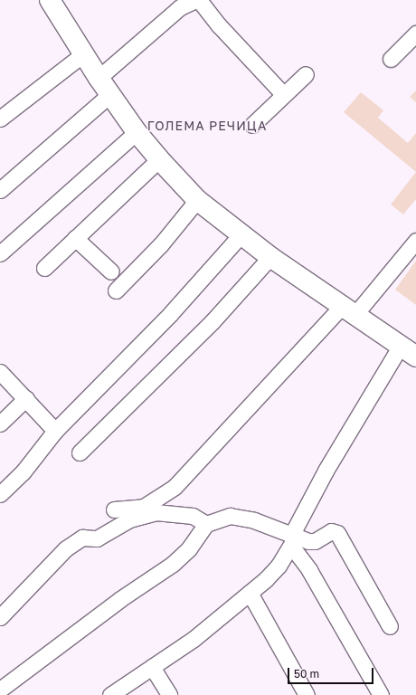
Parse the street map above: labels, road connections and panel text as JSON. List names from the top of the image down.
{
  "districts": ["ГОЛЕМА РЕЧИЦА"],
  "scale_bar": "50 m"
}
